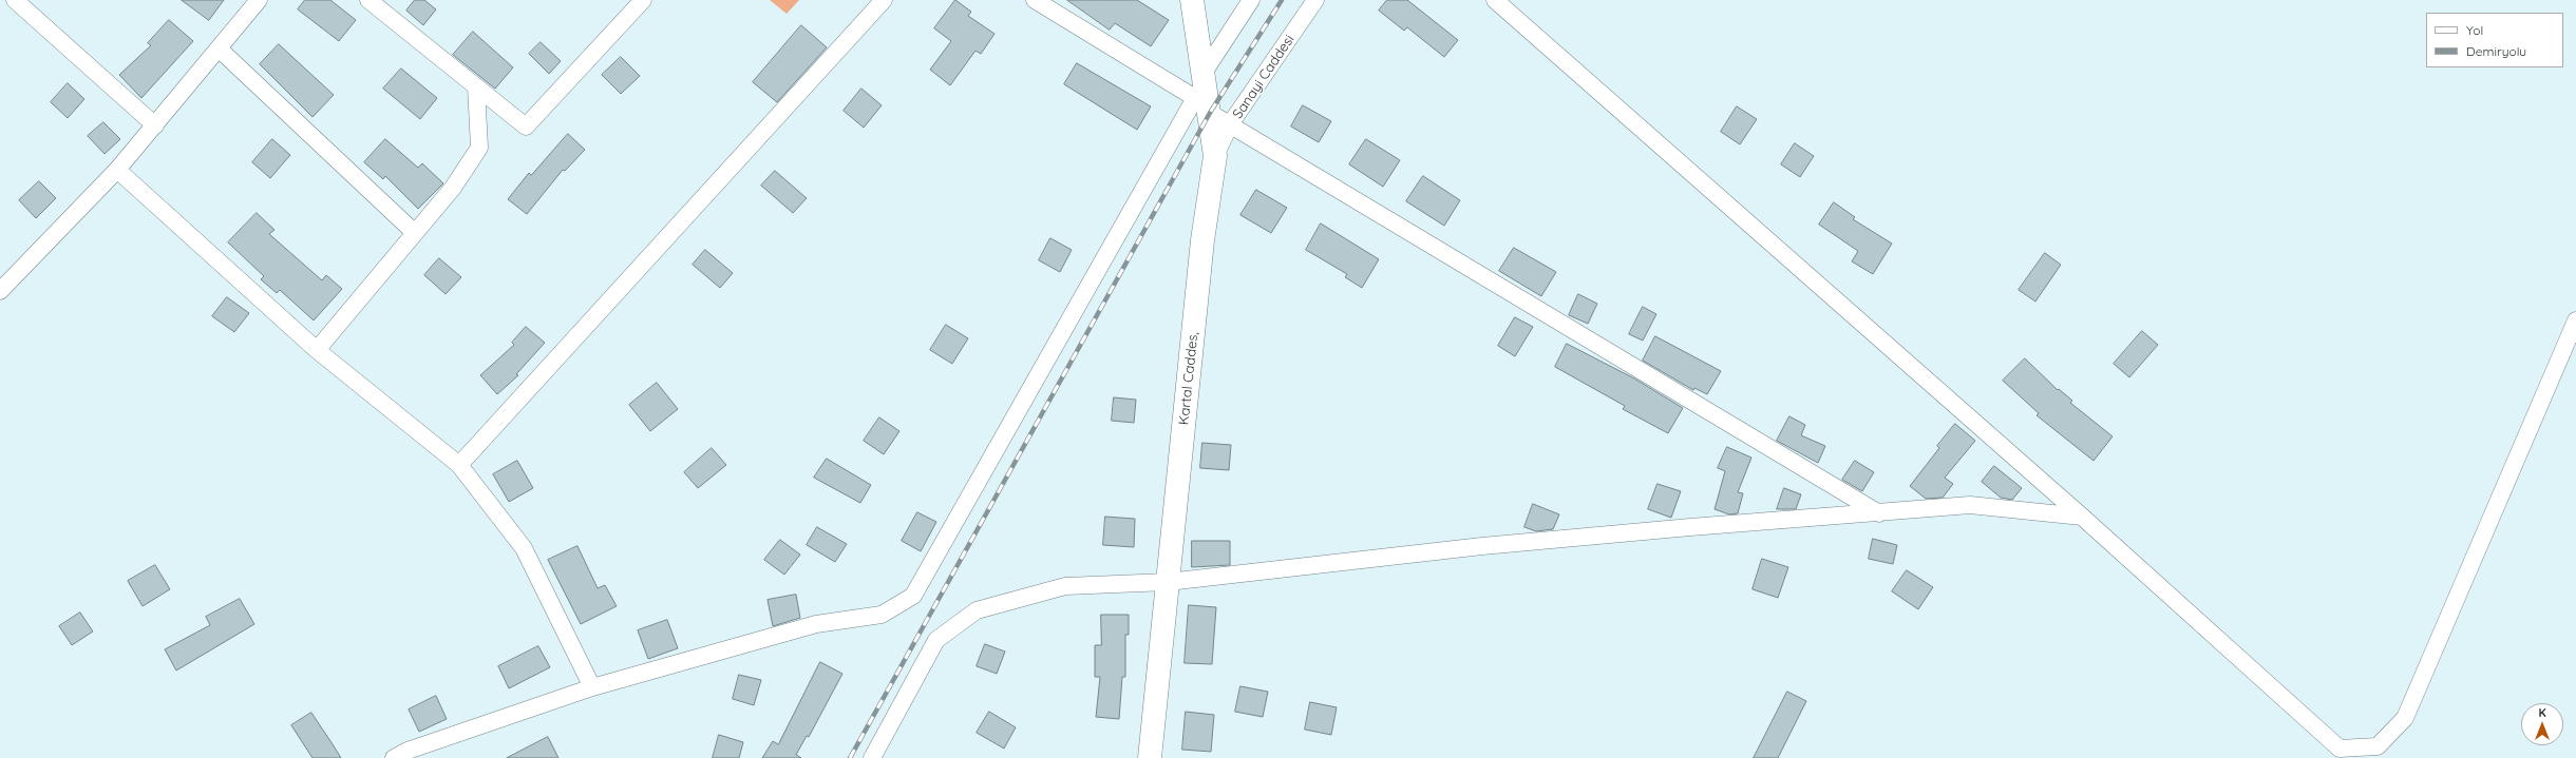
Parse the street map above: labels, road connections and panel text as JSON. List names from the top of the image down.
{
  "streets": {
    "main road": ["Kartal Caddes,"],
    "street": ["Sanayi Caddesi"]
  },
  "crossings": [
    ["Sanayi Caddesi", "Kartal Caddes,"]
  ],
  "legend": ["Yol", "Demiryolu"],
  "north": "top"
}
